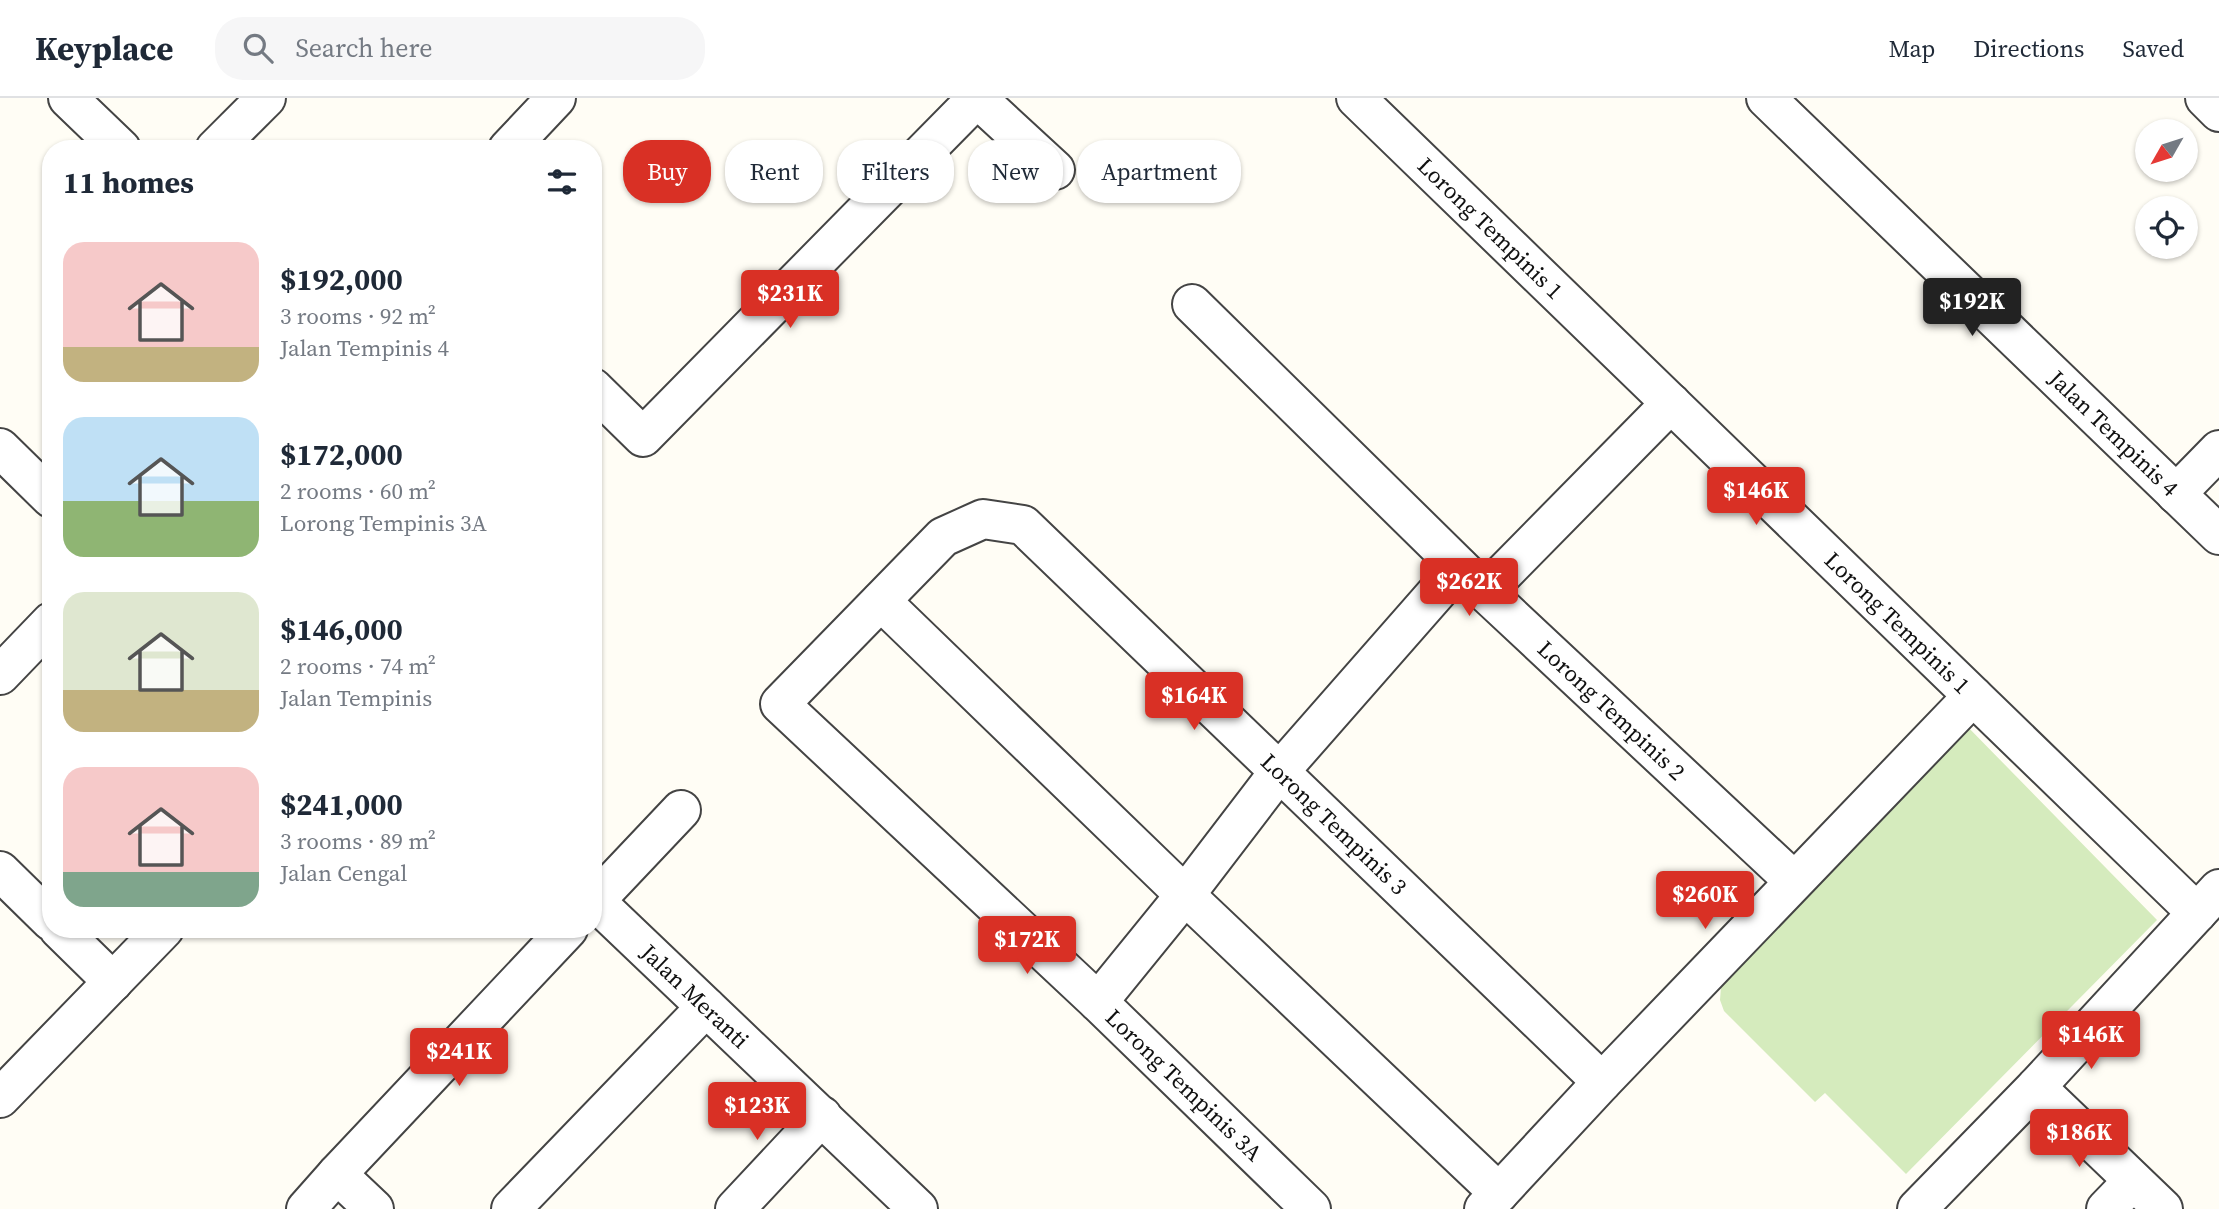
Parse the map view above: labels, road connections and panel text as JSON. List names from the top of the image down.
{
  "streets": {
    "street": [
      "Lorong Tempinis 1",
      "Jalan Tempinis 4",
      "Lorong Tempinis 2",
      "Lorong Tempinis 3",
      "Jalan Meranti",
      "Lorong Tempinis 3A"
    ]
  },
  "crossings": [
    ["Lorong Tempinis 3", "Lorong Tempinis 3A"]
  ],
  "north": "bottom left",
  "page": {
    "header": "Keyplace",
    "search": "Search here",
    "nav": ["Map", "Directions", "Saved"],
    "chip": [
      "Buy",
      "Rent",
      "Filters",
      "New",
      "Apartment"
    ],
    "heading": "11 homes",
    "list": [
      {
        "name": "$192,000",
        "note": "3 rooms · 92 m² · Jalan Tempinis 4"
      },
      {
        "name": "$172,000",
        "note": "2 rooms · 60 m² · Lorong Tempinis 3A"
      },
      {
        "name": "$146,000",
        "note": "2 rooms · 74 m² · Jalan Tempinis"
      },
      {
        "name": "$241,000",
        "note": "3 rooms · 89 m² · Jalan Cengal"
      }
    ],
    "price": [
      "$231K",
      "$192K",
      "$146K",
      "$262K",
      "$164K",
      "$260K",
      "$172K",
      "$146K",
      "$241K",
      "$123K",
      "$186K"
    ]
  }
}
